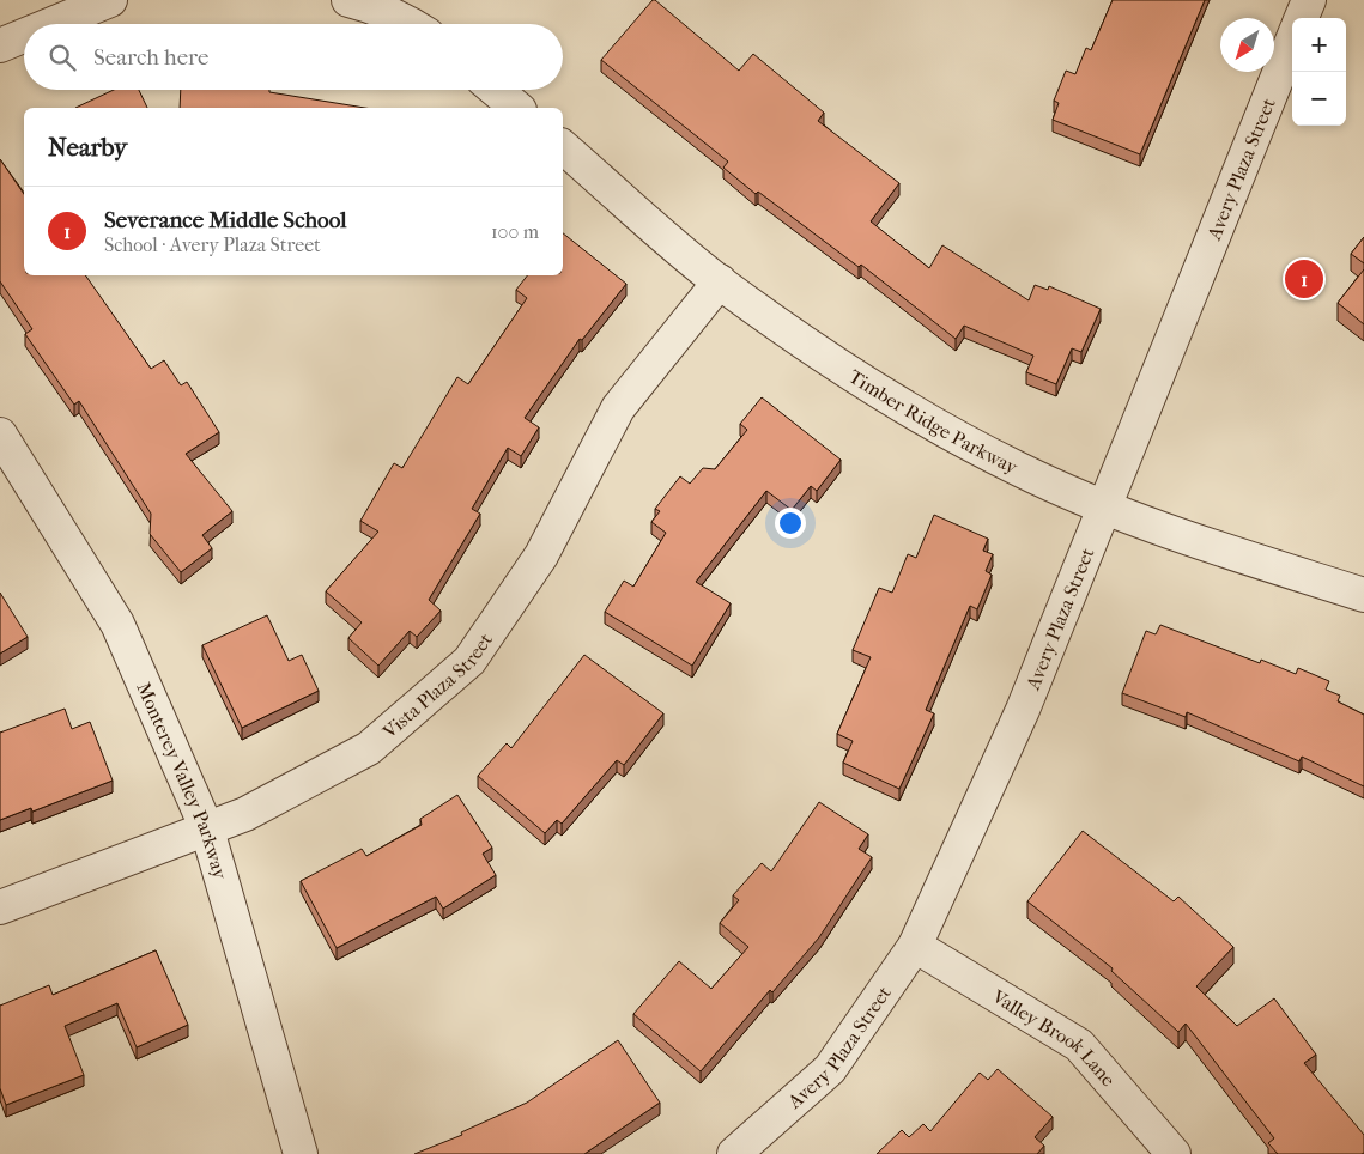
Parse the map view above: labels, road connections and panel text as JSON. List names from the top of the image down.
{
  "streets": {
    "street": [
      "Avery Plaza Street",
      "Timber Ridge Parkway",
      "Vista Plaza Street",
      "Monterey Valley Parkway",
      "Valley Brook Lane"
    ]
  },
  "crossings": [
    ["Avery Plaza Street", "Timber Ridge Parkway"],
    ["Avery Plaza Street", "Valley Brook Lane"],
    ["Timber Ridge Parkway", "Vista Plaza Street"],
    ["Vista Plaza Street", "Monterey Valley Parkway"]
  ],
  "north": "bottom left",
  "page": {
    "map_buttons": ["+", "−"],
    "search": "Search here",
    "heading": "Nearby",
    "list": [
      {
        "mark": "1",
        "name": "Severance Middle School",
        "note": "School · Avery Plaza Street",
        "value": "100 m"
      }
    ],
    "pins": "1"
  }
}
